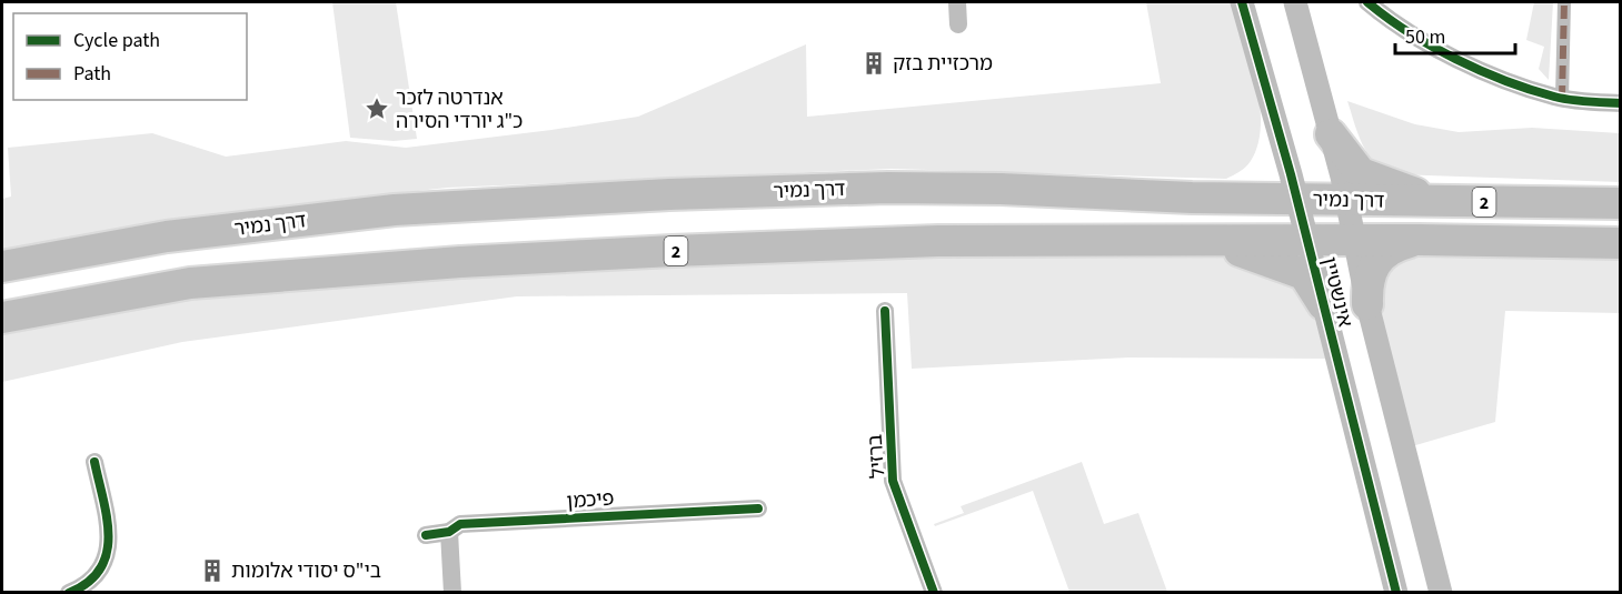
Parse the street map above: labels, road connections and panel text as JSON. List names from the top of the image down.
{
  "streets": {
    "highway": ["דרך נמיר", "2"],
    "street": ["אינשטיין", "ברזיל", "פיכמן"]
  },
  "crossings": [
    ["דרך נמיר", "אינשטיין"]
  ],
  "places": {
    "building": ["מרכזיית בזק", "בי\"ס יסודי אלומות"],
    "place": ["אנדרטה לזכר כ\"ג יורדי הסירה"]
  },
  "legend": ["Cycle path", "Path"],
  "scale_bar": "50 m"
}
